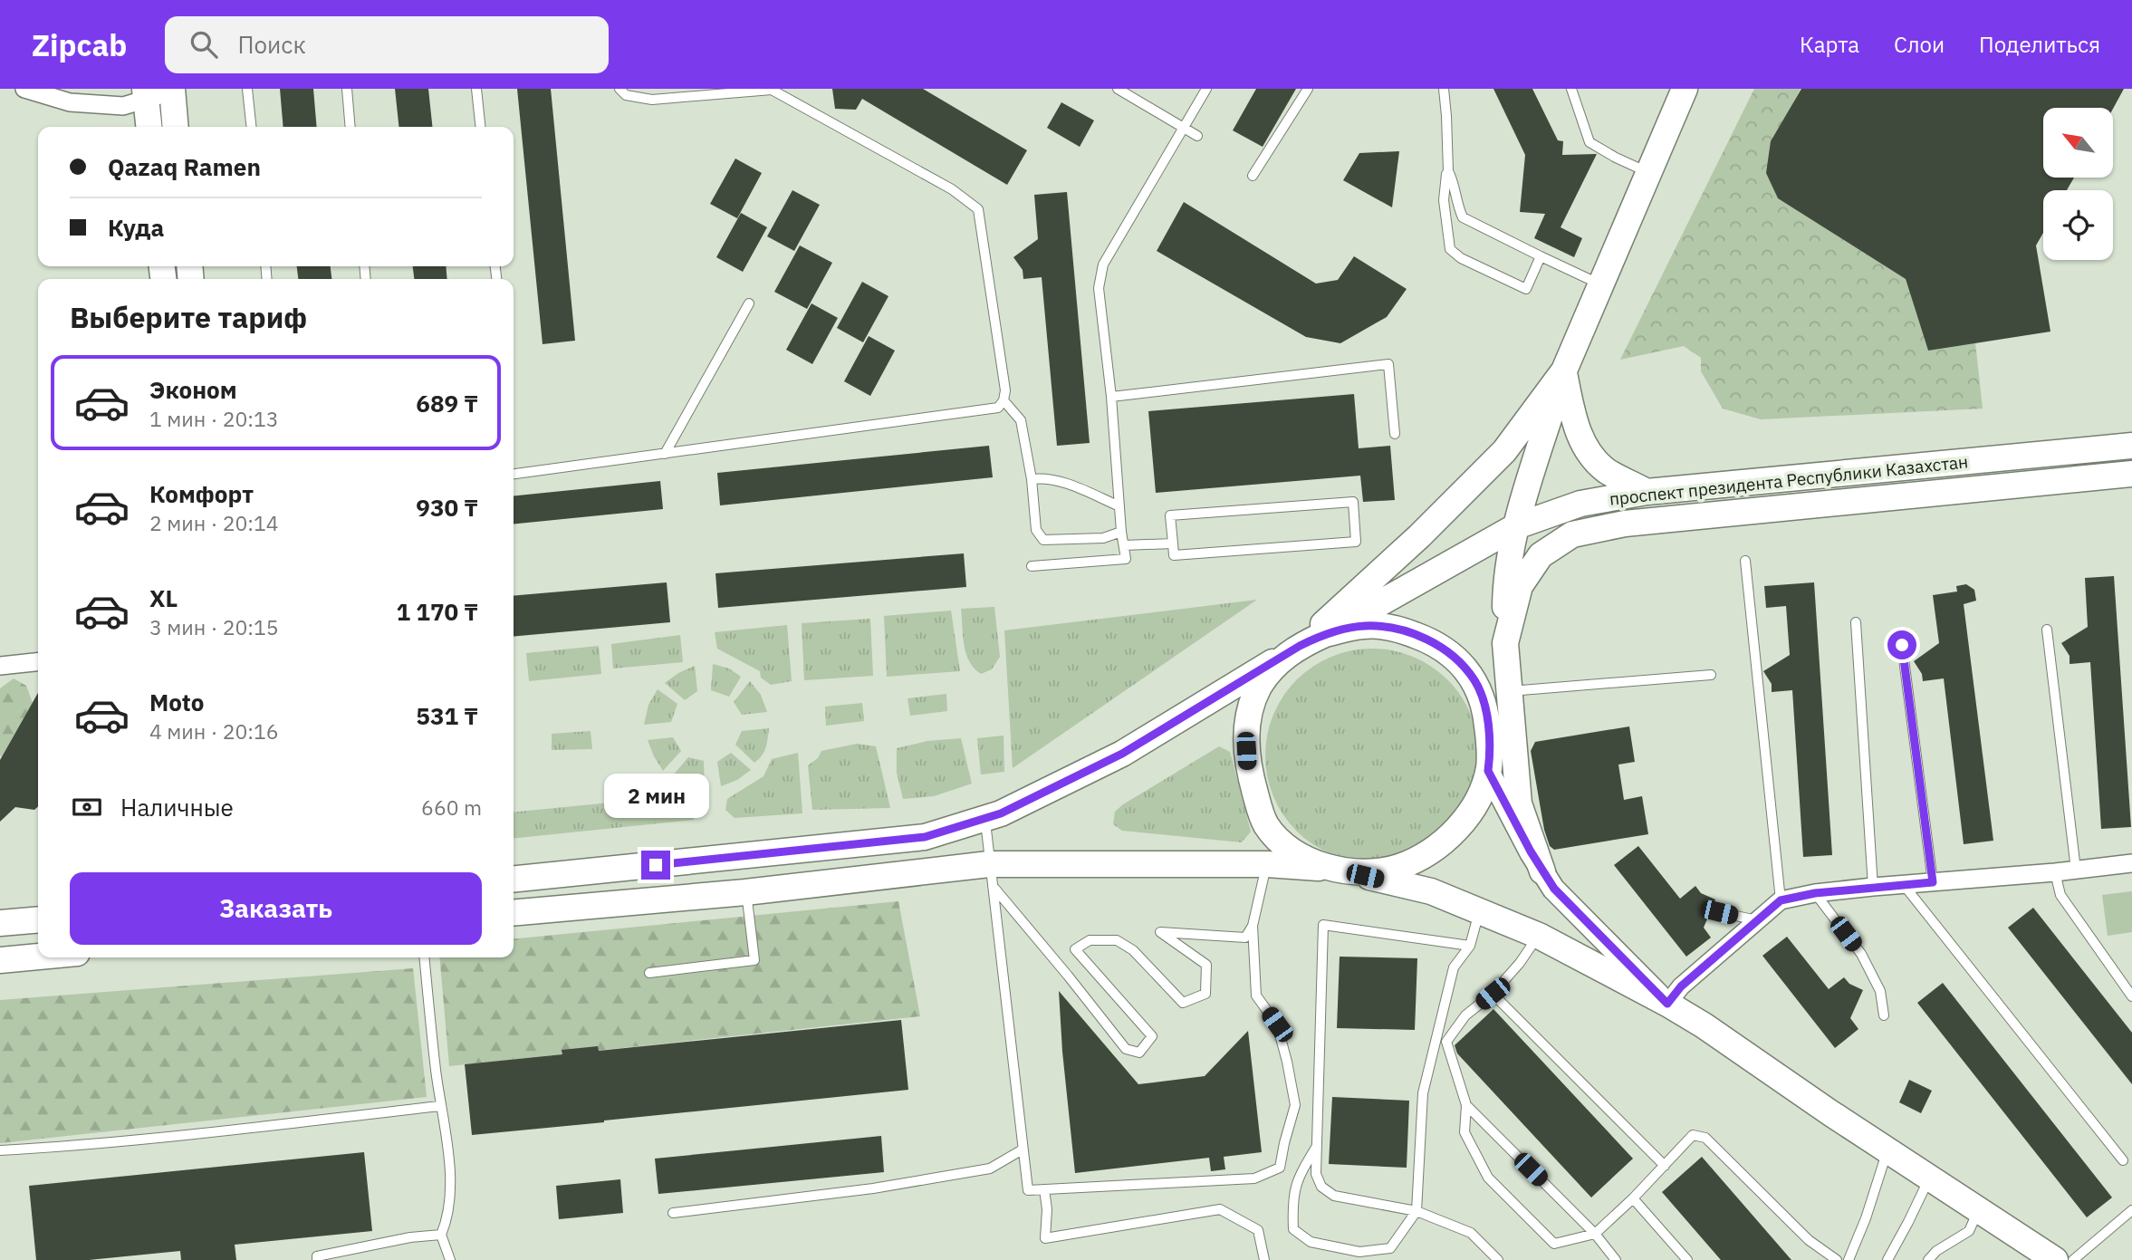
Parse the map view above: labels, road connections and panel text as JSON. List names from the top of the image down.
{
  "streets": {
    "main road": ["проспект президента Республики Казахстан"]
  },
  "north": "top left",
  "page": {
    "header": "Zipcab",
    "search": "Поиск",
    "nav": ["Карта", "Слои", "Поделиться"],
    "banner": ["Qazaq Ramen", "Куда"],
    "heading": "Выберите тариф",
    "list": [
      {
        "name": "Эконом",
        "note": "1 мин · 20:13",
        "value": "689 ₸"
      },
      {
        "name": "Комфорт",
        "note": "2 мин · 20:14",
        "value": "930 ₸"
      },
      {
        "name": "XL",
        "note": "3 мин · 20:15",
        "value": "1 170 ₸"
      },
      {
        "name": "Moto",
        "note": "4 мин · 20:16",
        "value": "531 ₸"
      }
    ],
    "pay": ["Наличные", "660 m"],
    "bubble": "2 мин",
    "buttons": "Заказать"
  }
}
